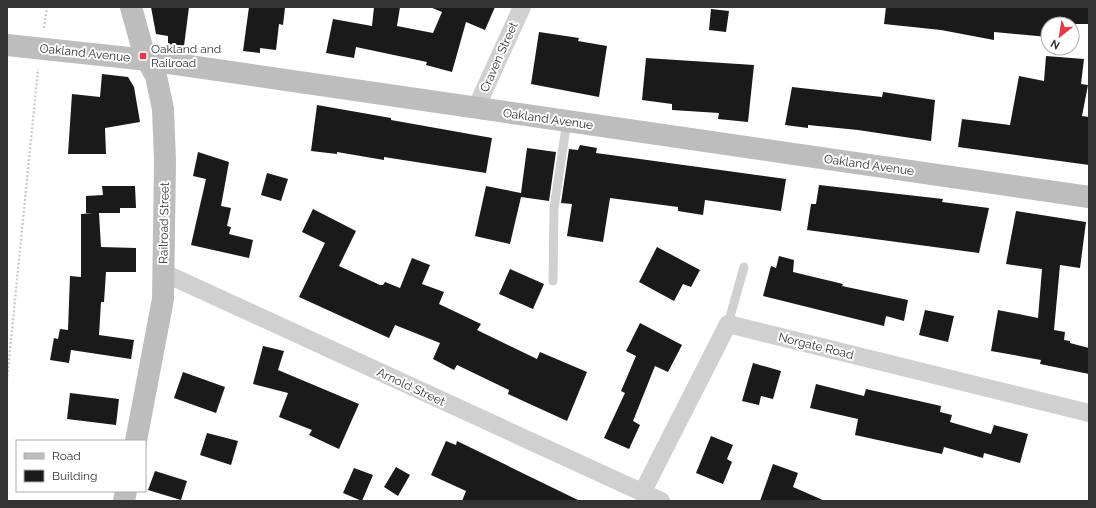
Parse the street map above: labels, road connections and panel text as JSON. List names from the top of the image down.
{
  "streets": {
    "street": [
      "Oakland Avenue",
      "Craven Street",
      "Railroad Street",
      "Norgate Road",
      "Arnold Street"
    ]
  },
  "crossings": [
    ["Oakland Avenue", "Craven Street"],
    ["Oakland Avenue", "Railroad Street"],
    ["Railroad Street", "Arnold Street"]
  ],
  "places": {
    "transit": ["Oakland and Railroad"]
  },
  "legend": ["Road", "Building"],
  "north": "bottom left"
}
